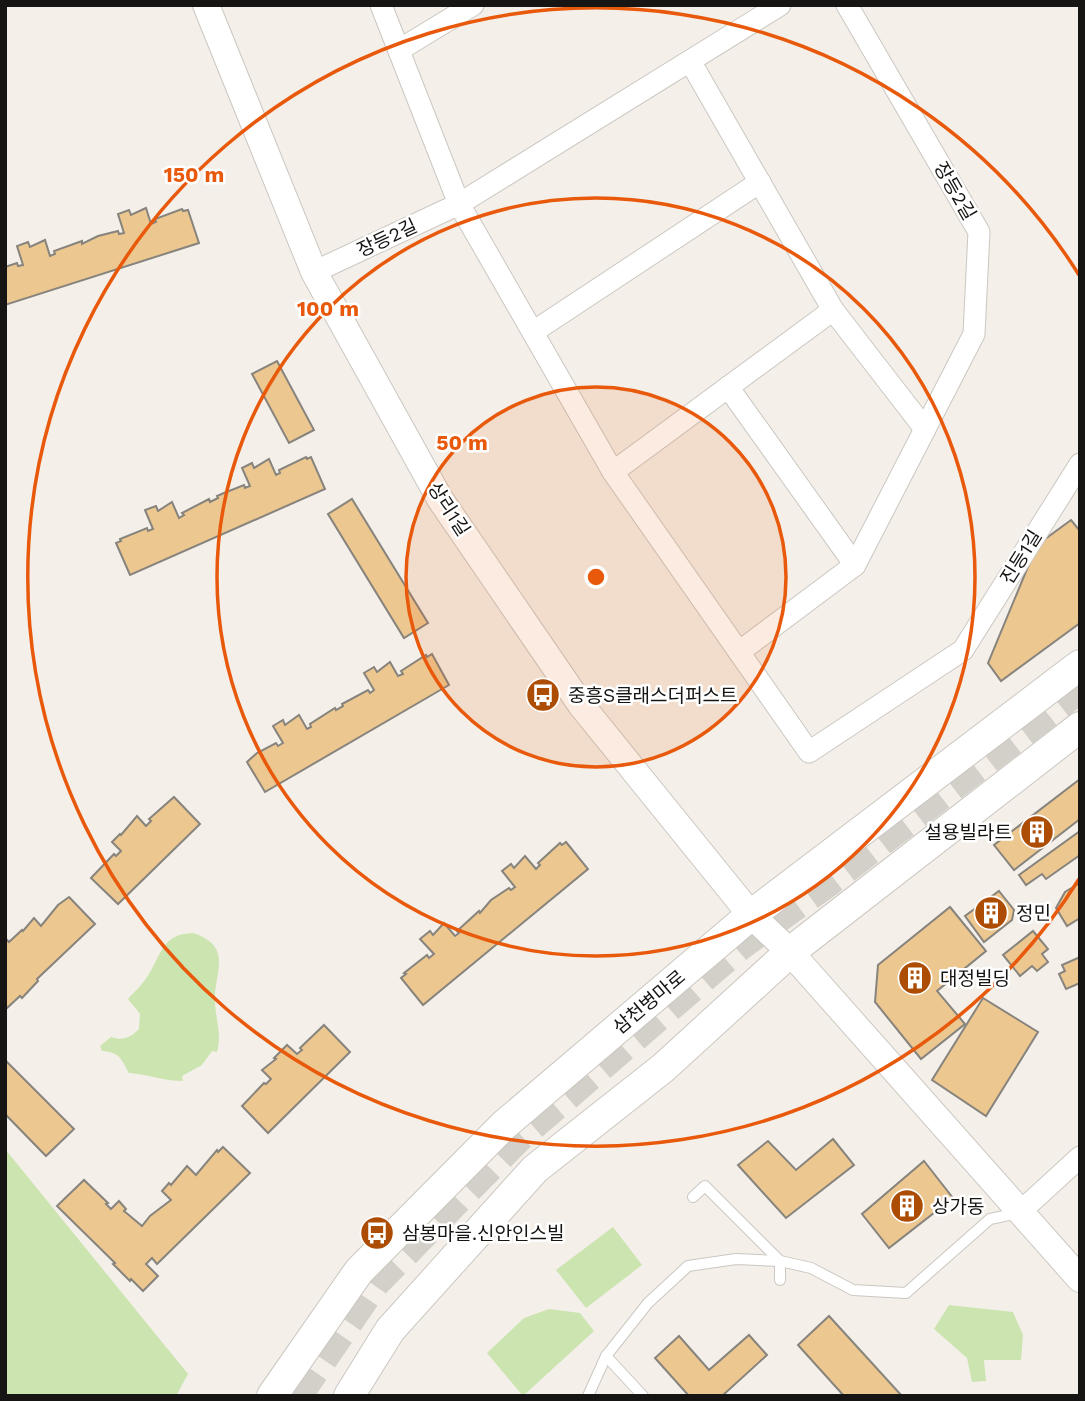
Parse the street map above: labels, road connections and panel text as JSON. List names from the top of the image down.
{
  "streets": {
    "main road": ["삼천병마로"],
    "street": ["장등2길", "상리1길", "진등1길"]
  },
  "crossings": [
    ["장등2길", "상리1길"],
    ["장등2길", "진등1길"],
    ["상리1길", "삼천병마로"]
  ],
  "places": {
    "bus stop": ["중흥S클래스더퍼스트", "삼봉마을.신안인스빌"],
    "building": [
      "설용빌라트",
      "정민",
      "대정빌딩",
      "상가동"
    ]
  },
  "rings": ["150 m", "100 m", "50 m"]
}
